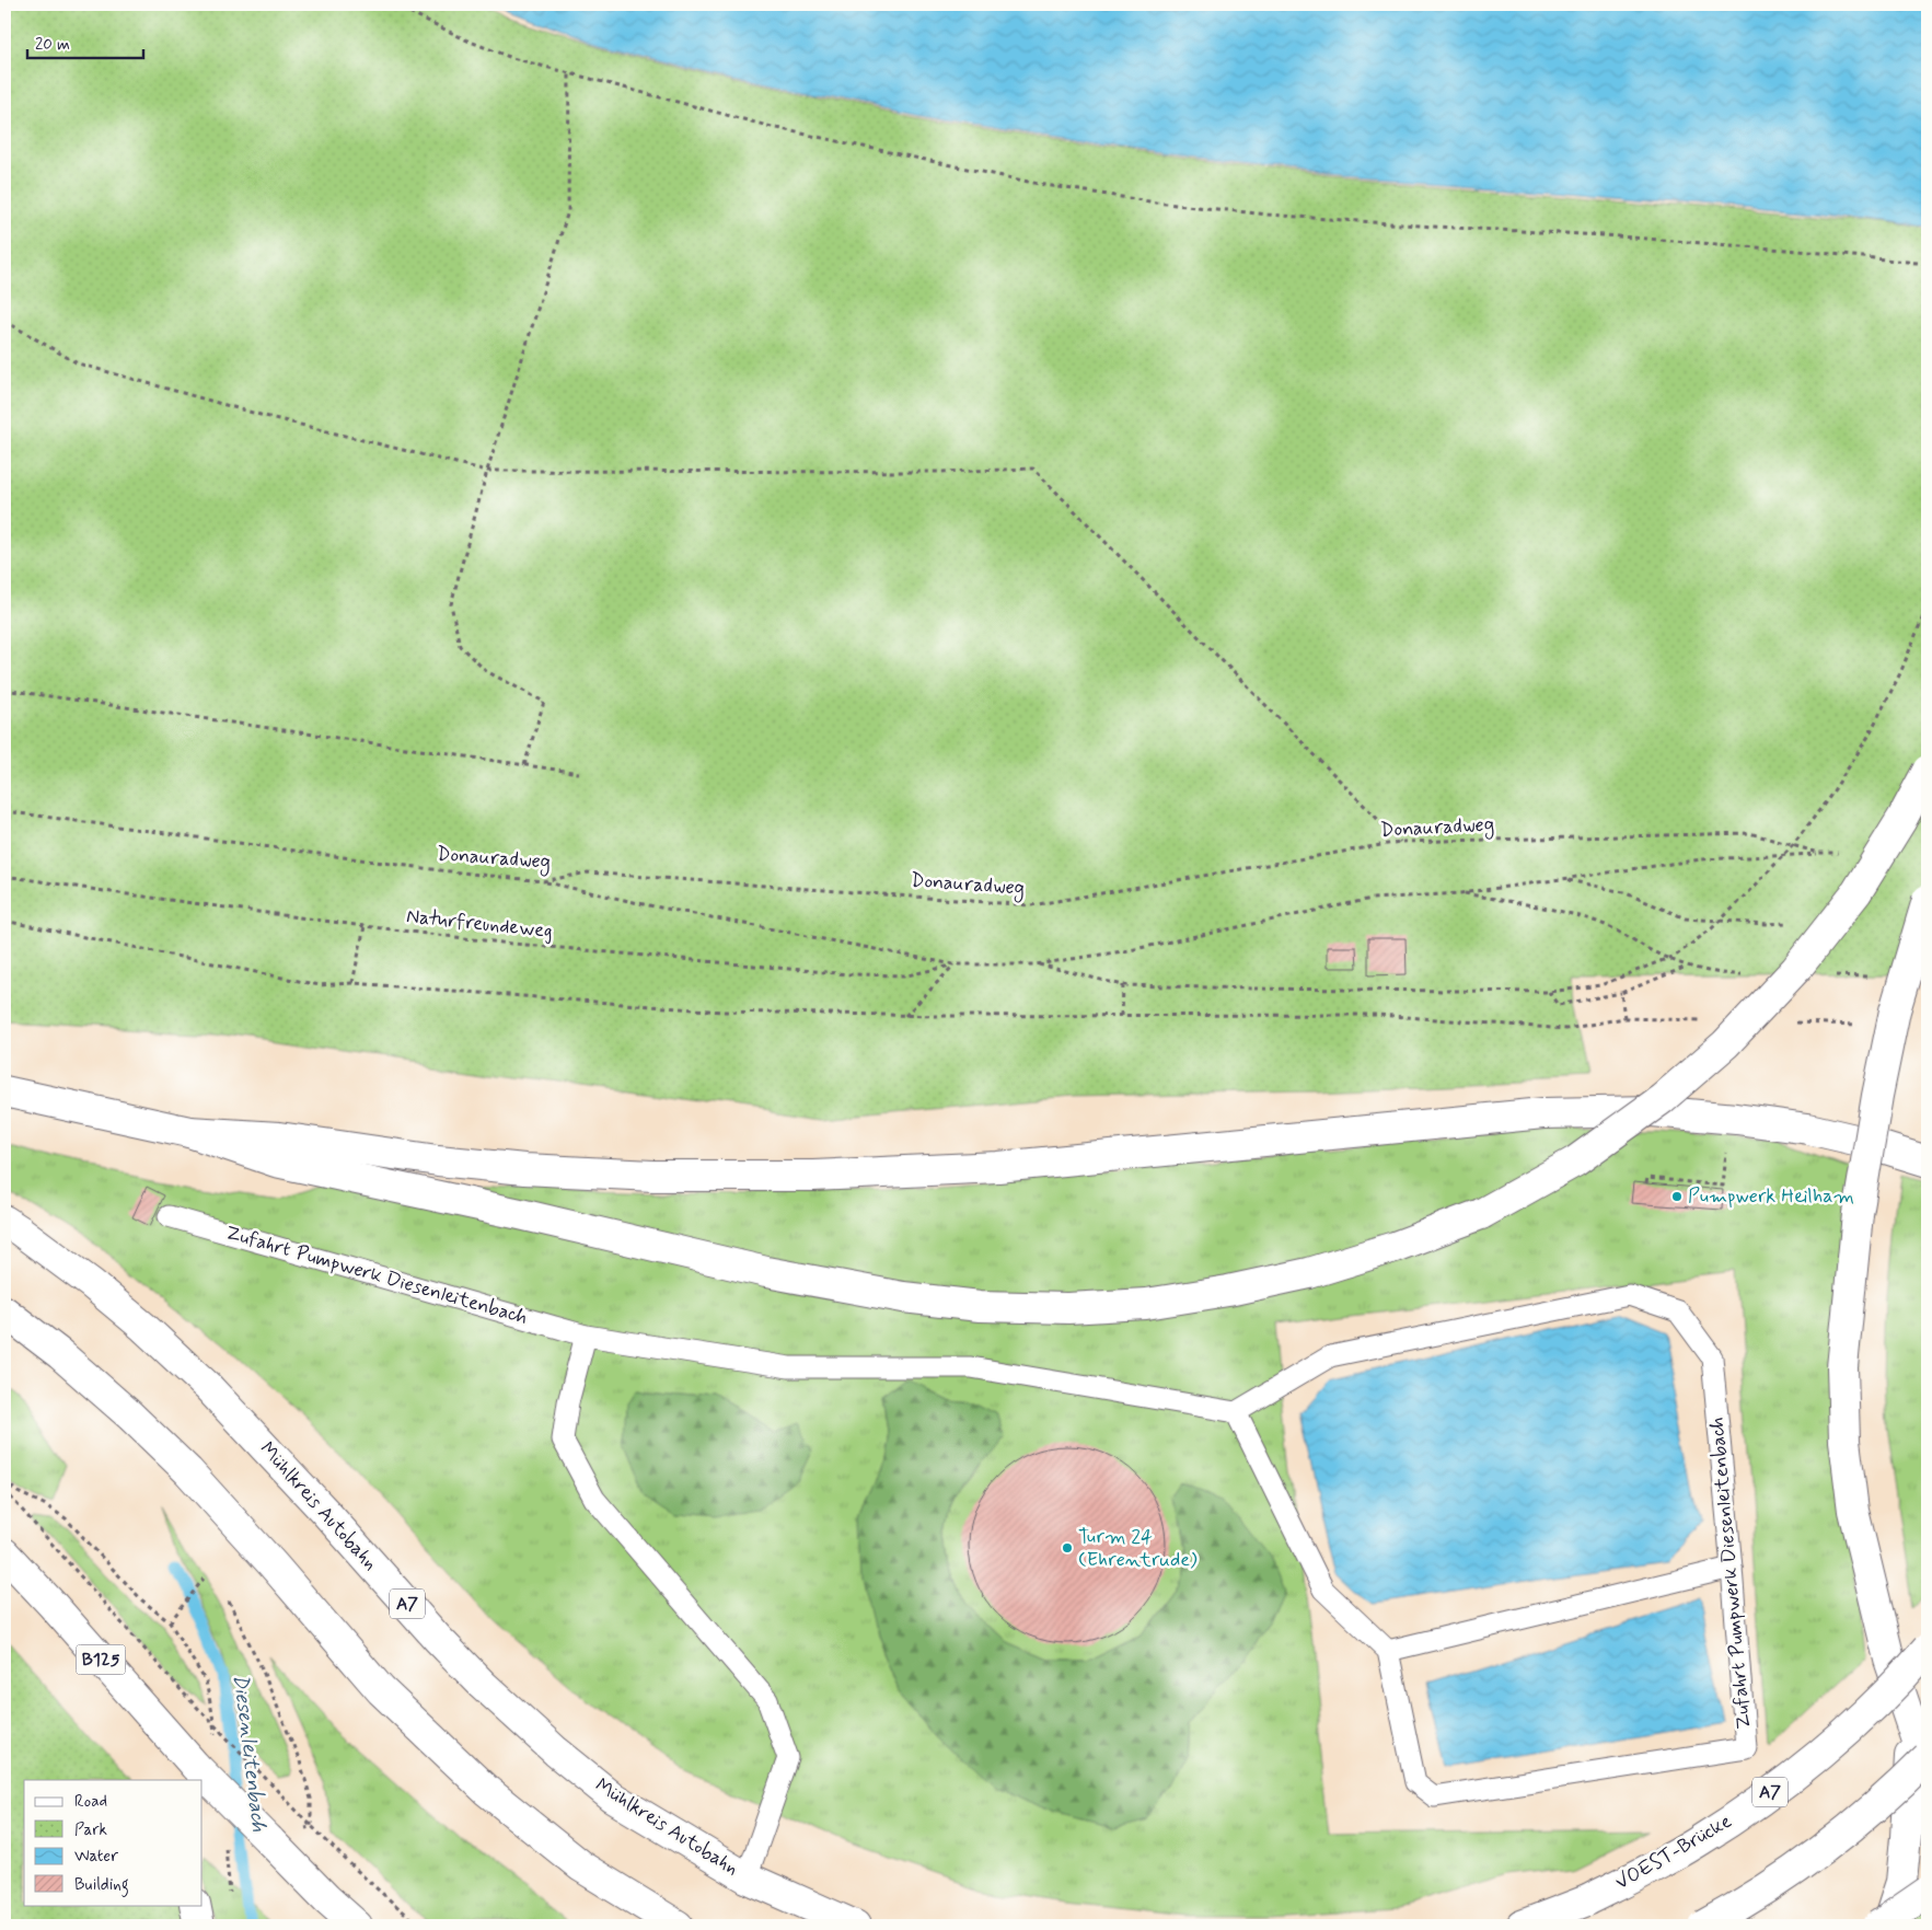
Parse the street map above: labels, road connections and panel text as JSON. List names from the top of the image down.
{
  "streets": {
    "main road": [
      "Mühlkreis Autobahn",
      "A7",
      "B125",
      "VOEST-Brücke"
    ],
    "lane": ["Zufahrt Pumpwerk Diesenleitenbach"],
    "path": ["Donauradweg", "Naturfreundeweg"]
  },
  "water": ["Diesenleitenbach"],
  "places": ["Pumpwerk Heilham", "Turm 24 (Ehrentrude)"],
  "legend": [
    "Road",
    "Park",
    "Water",
    "Building"
  ],
  "scale_bar": "20 m"
}
